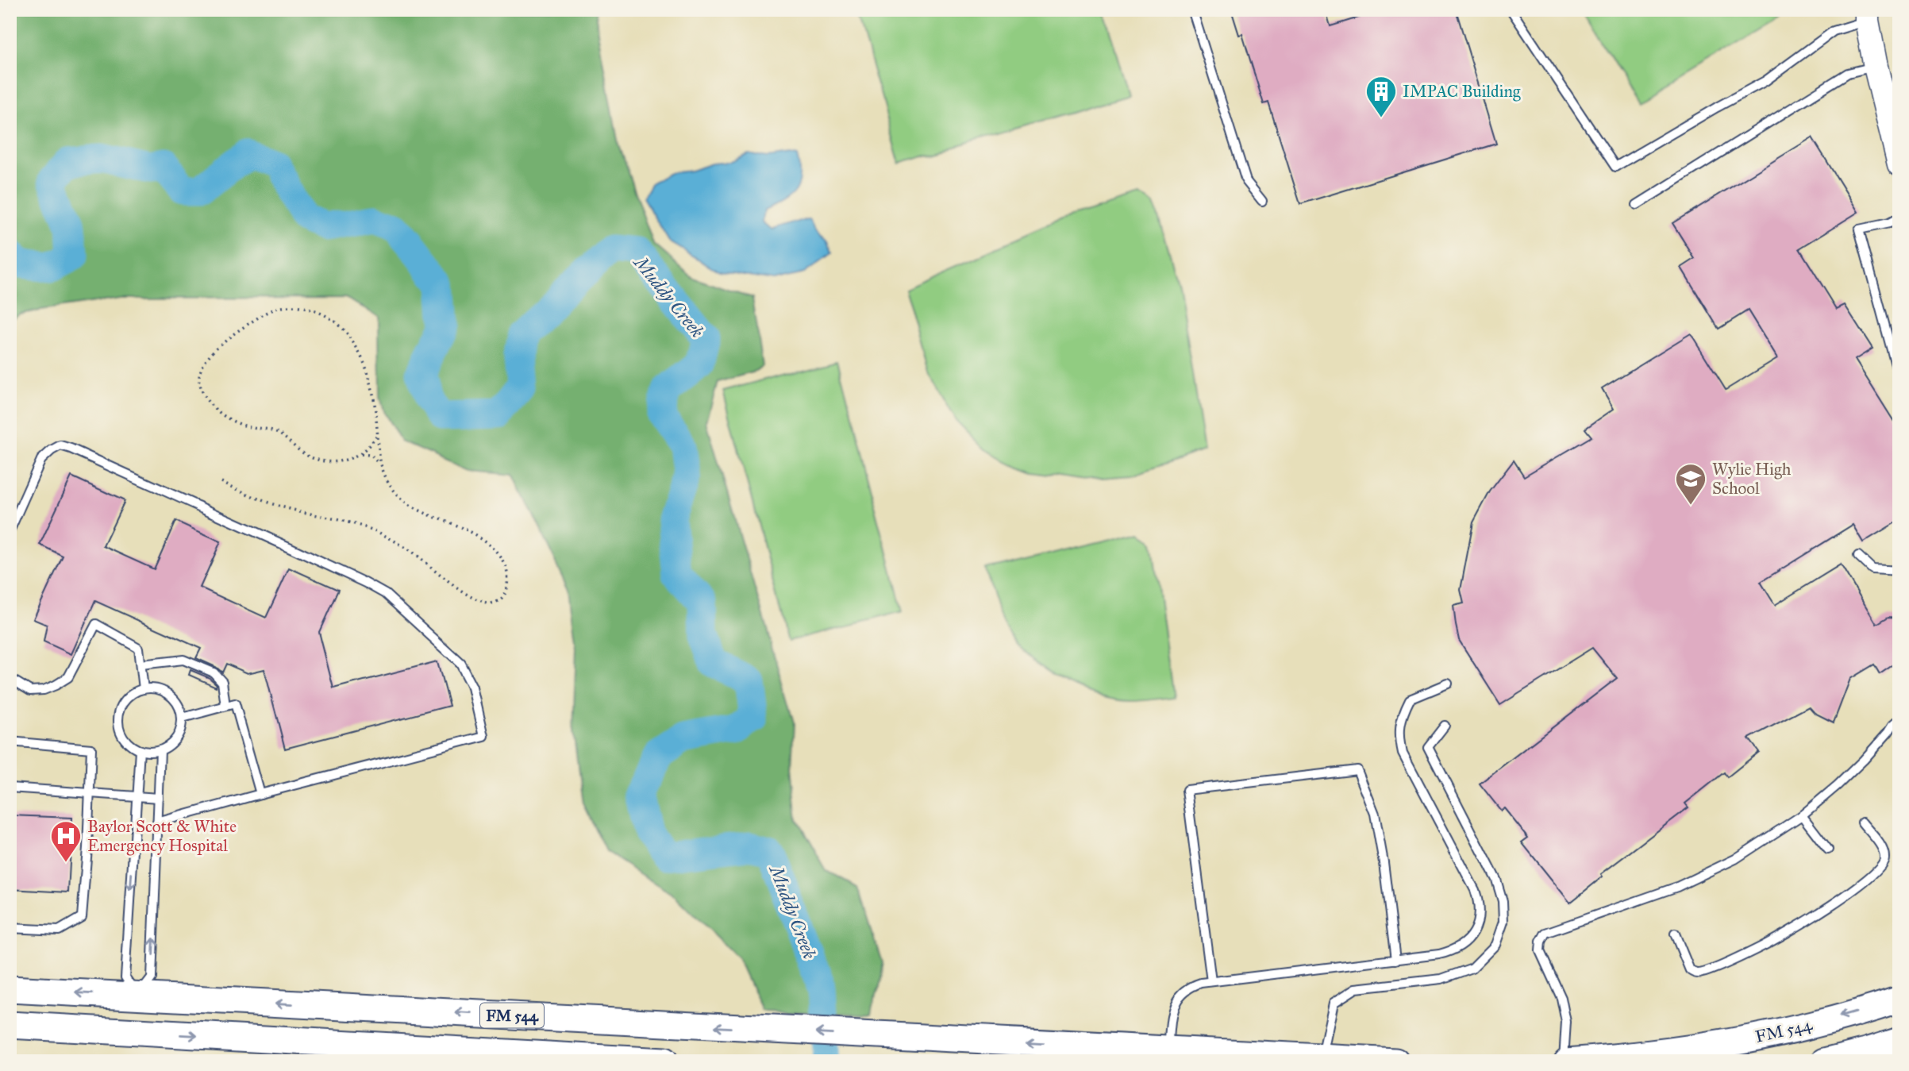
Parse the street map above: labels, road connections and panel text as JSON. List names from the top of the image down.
{
  "streets": {
    "main road": ["FM 544"]
  },
  "water": ["Muddy Creek"],
  "places": {
    "building": ["IMPAC Building"],
    "school or university": ["Wylie High School"],
    "hospital": ["Baylor Scott & White Emergency Hospital"]
  }
}
